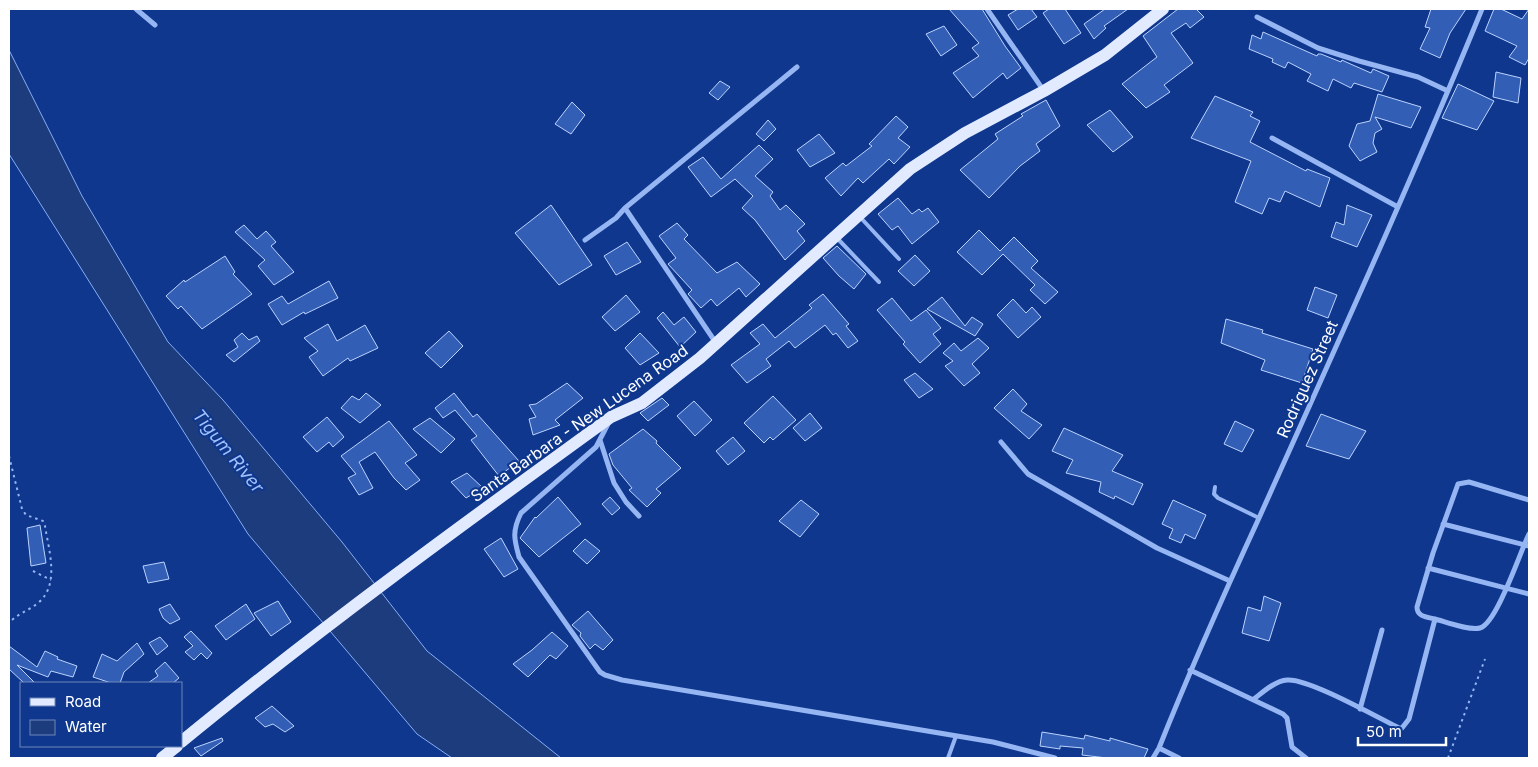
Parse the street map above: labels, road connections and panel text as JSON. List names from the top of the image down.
{
  "streets": {
    "main road": ["Santa Barbara - New Lucena Road"],
    "street": ["Rodriguez Street"]
  },
  "water": ["Tigum River"],
  "legend": ["Road", "Water"],
  "scale_bar": "50 m"
}
